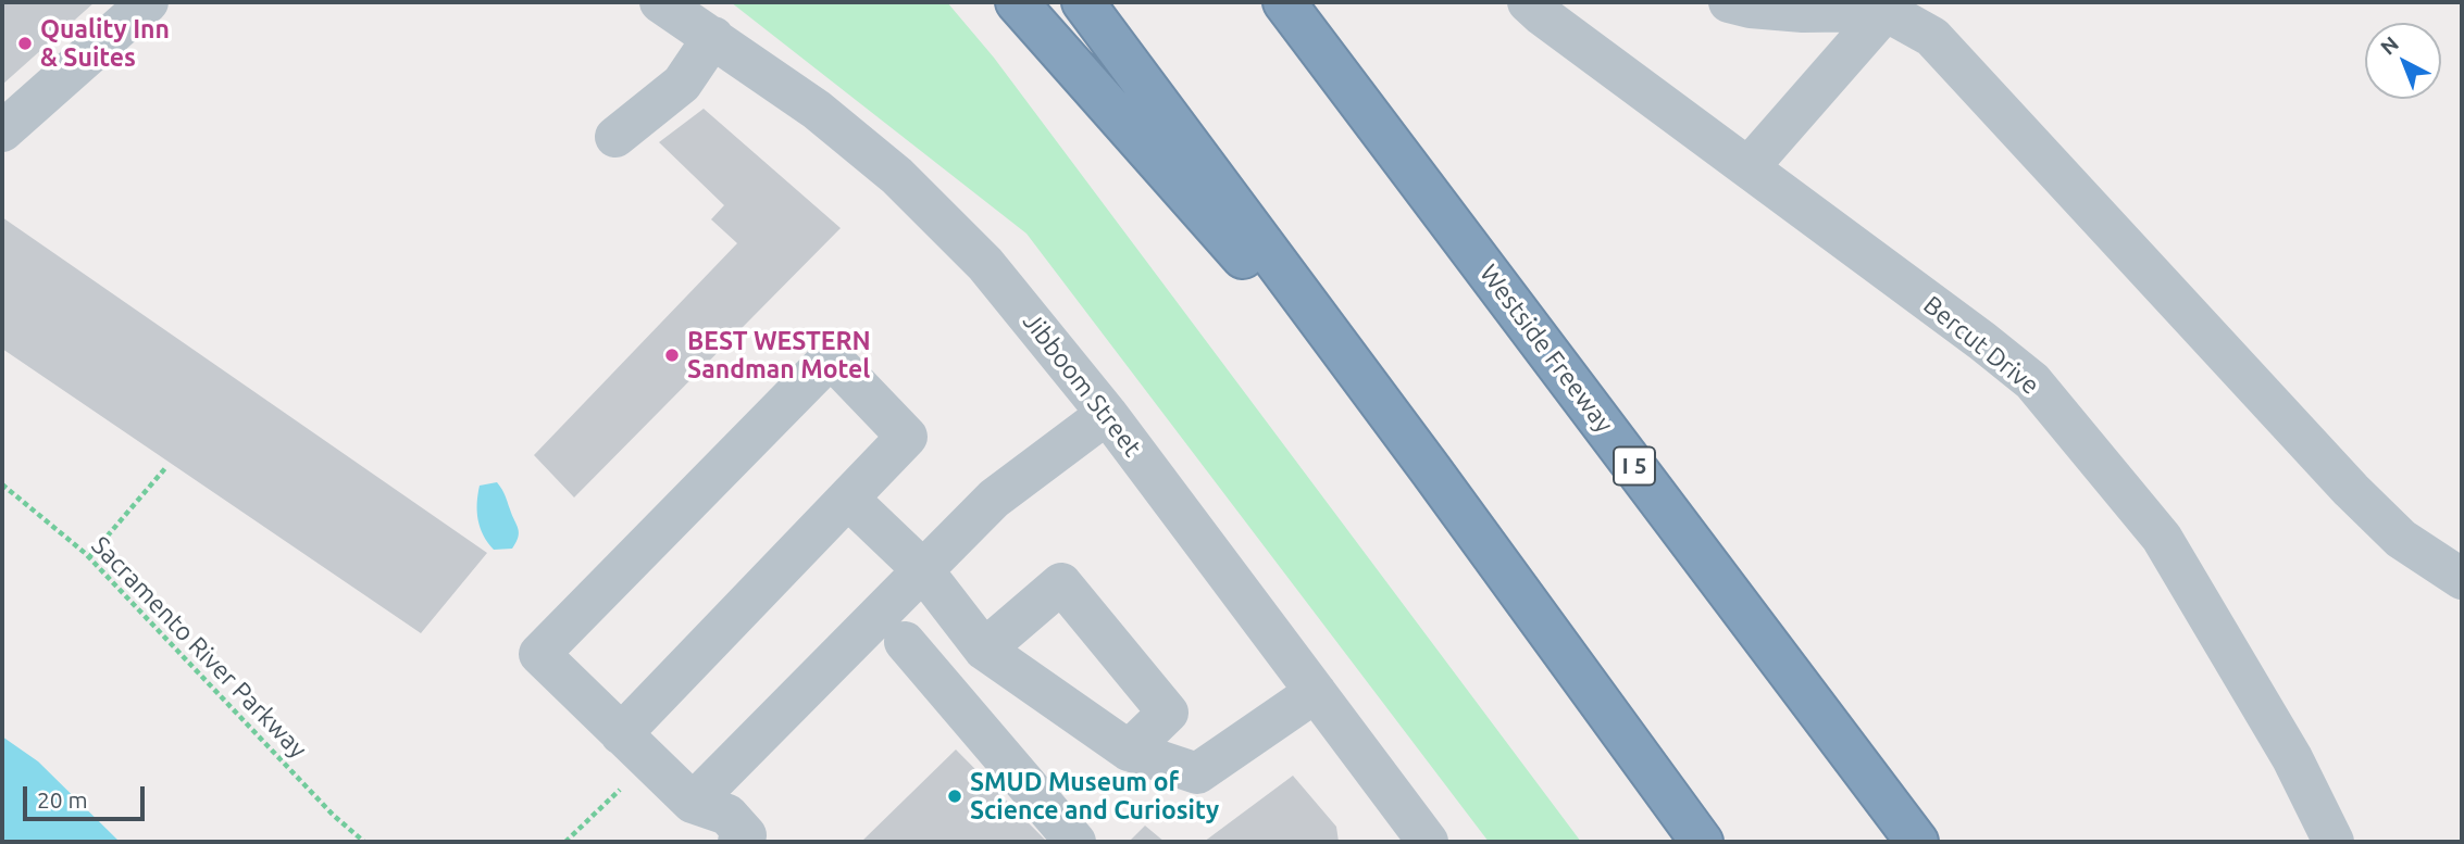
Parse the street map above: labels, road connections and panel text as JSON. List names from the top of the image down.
{
  "streets": {
    "highway": ["Westside Freeway", "I 5"],
    "street": ["Bercut Drive", "Jibboom Street"],
    "path": ["Sacramento River Parkway"]
  },
  "places": ["Quality Inn & Suites", "BEST WESTERN Sandman Motel", "SMUD Museum of Science and Curiosity"],
  "scale_bar": "20 m",
  "north": "top left"
}
